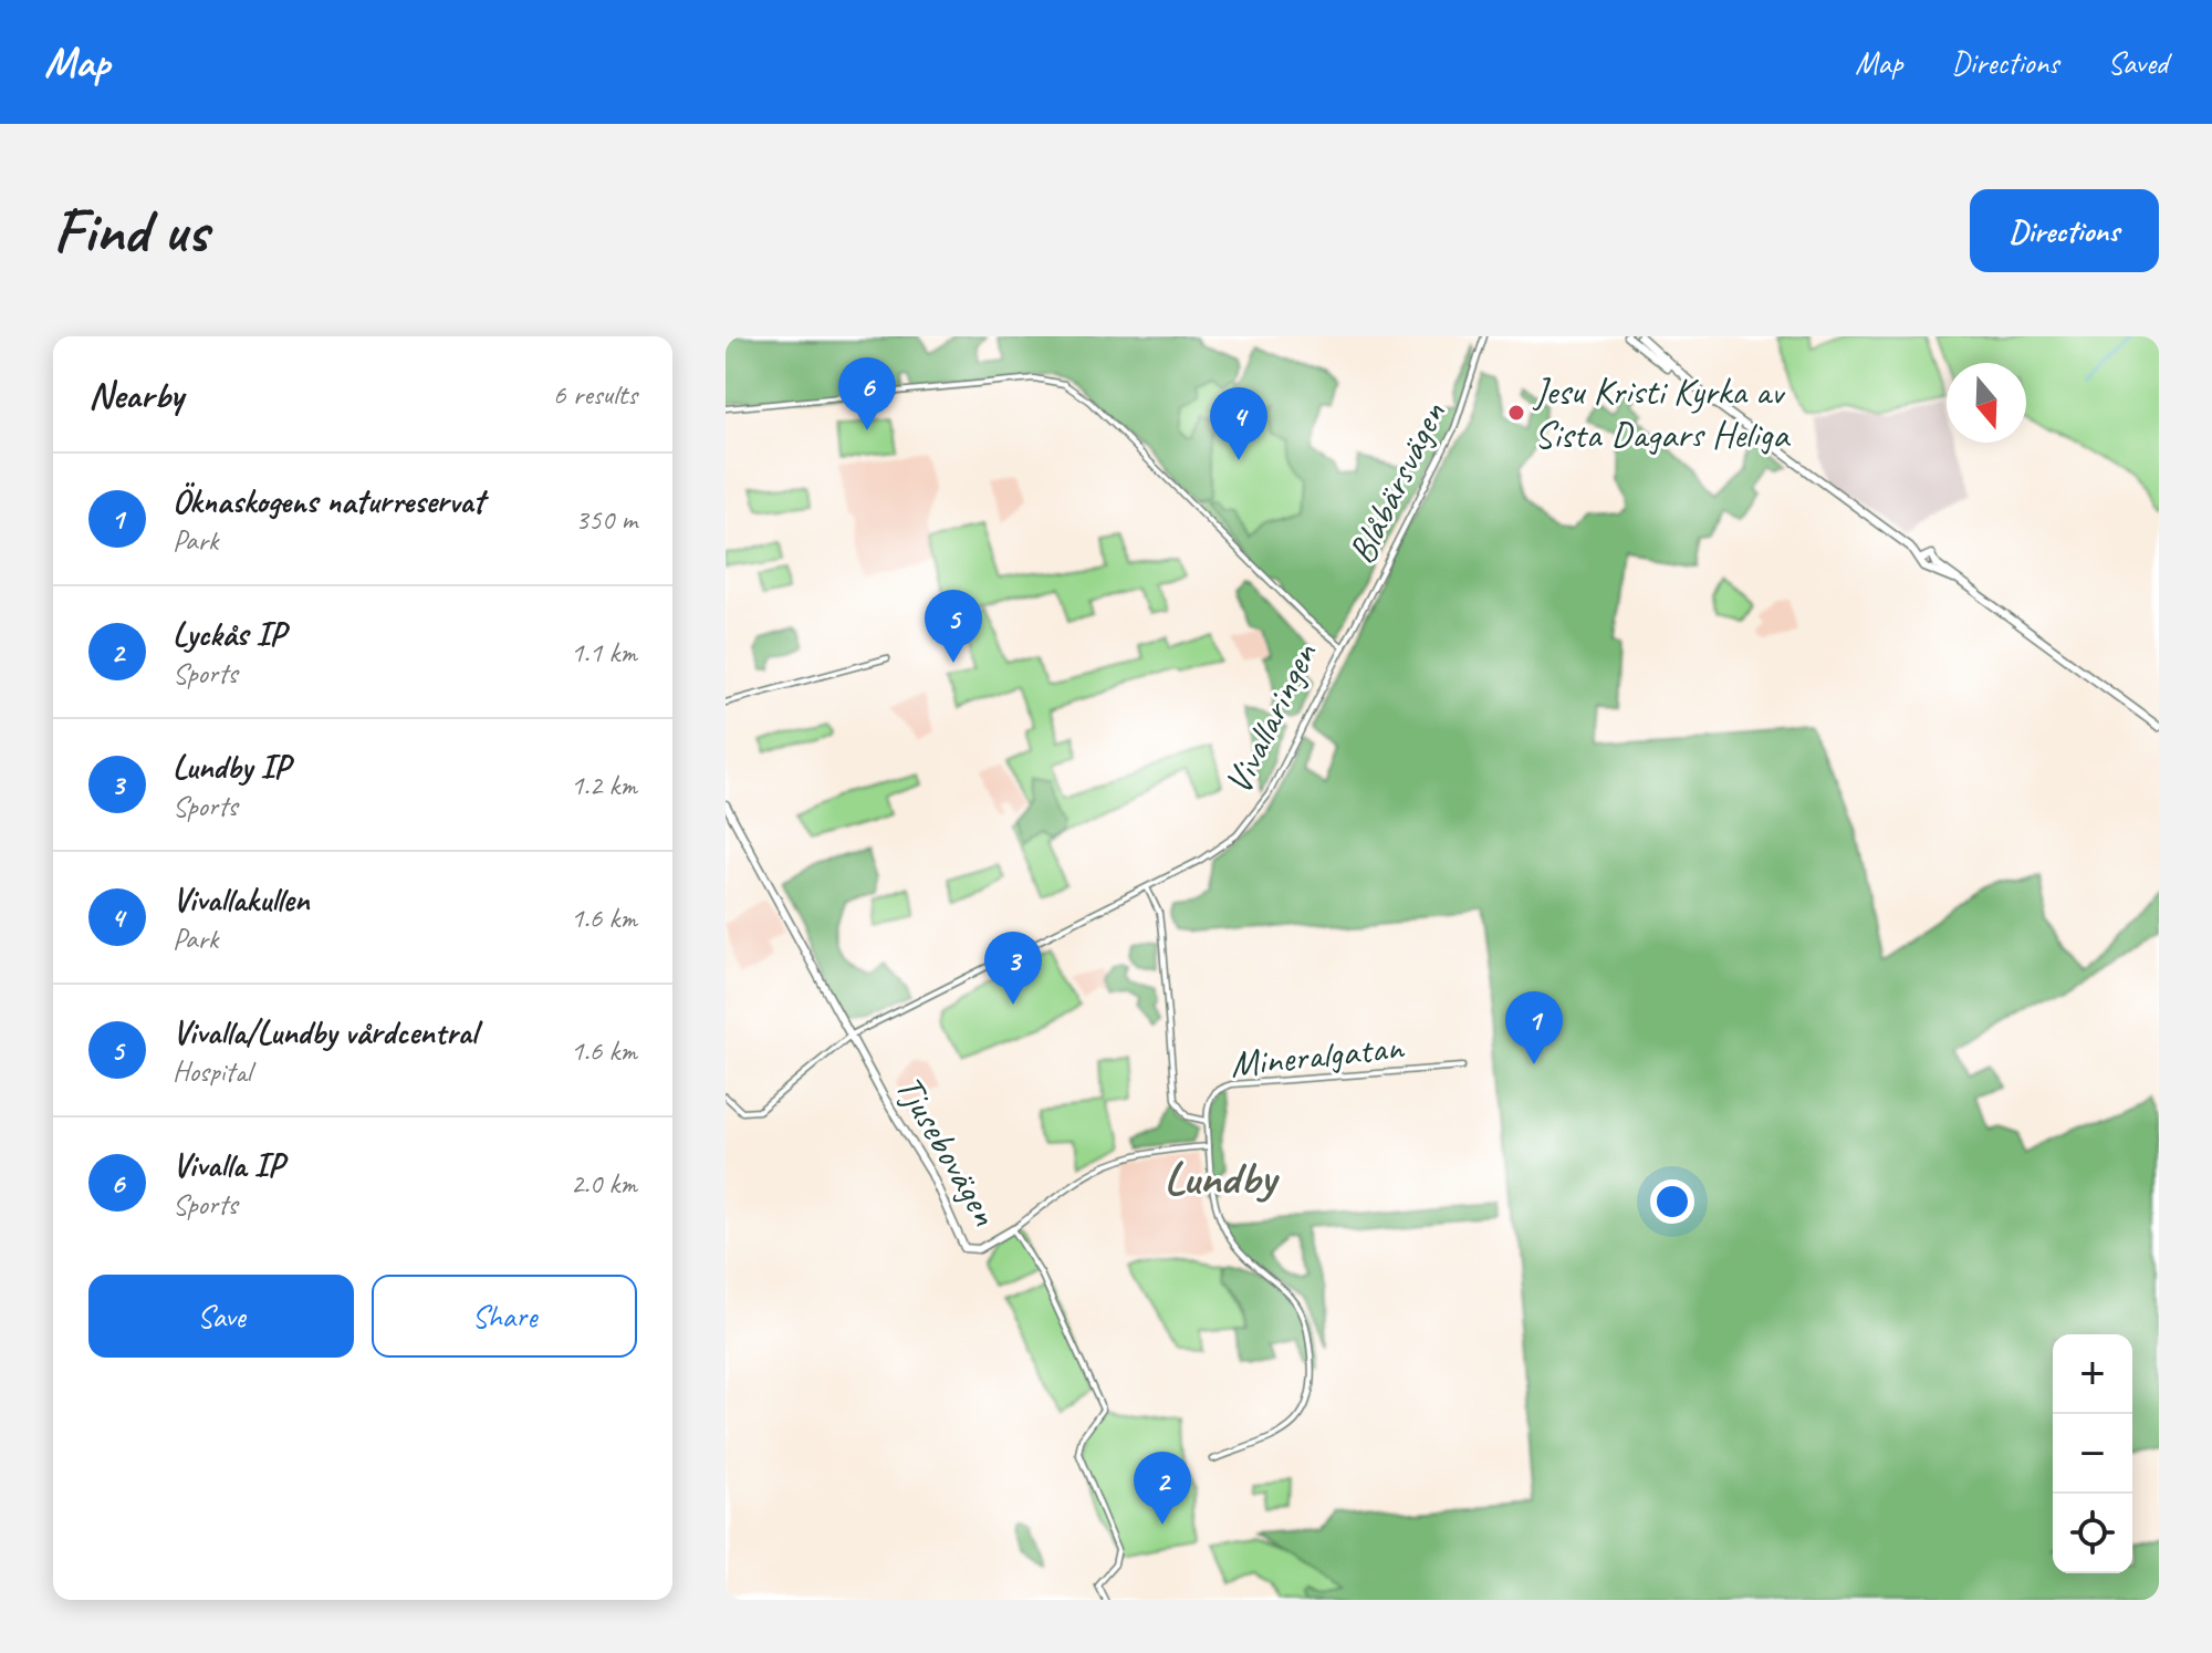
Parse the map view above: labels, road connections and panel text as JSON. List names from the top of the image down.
{
  "streets": {
    "main road": ["Tjusebovägen"],
    "street": ["Blåbärsvägen", "Vivallaringen", "Mineralgatan"]
  },
  "crossings": [
    ["Blåbärsvägen", "Vivallaringen"],
    ["Vivallaringen", "Tjusebovägen"]
  ],
  "districts": ["Lundby"],
  "places": ["Jesu Kristi Kyrka av Sista Dagars Heliga"],
  "north": "bottom",
  "page": {
    "header": "Map",
    "nav": ["Map", "Directions", "Saved"],
    "buttons": [
      "Directions",
      ["Save", "Share"]
    ],
    "title": "Find us",
    "heading": ["Nearby", "6 results"],
    "pins": [
      "6",
      "4",
      "5",
      "3",
      "1",
      "2"
    ],
    "list": [
      {
        "mark": "1",
        "name": "Öknaskogens naturreservat",
        "note": "Park",
        "value": "350 m"
      },
      {
        "mark": "2",
        "name": "Lyckås IP",
        "note": "Sports",
        "value": "1.1 km"
      },
      {
        "mark": "3",
        "name": "Lundby IP",
        "note": "Sports",
        "value": "1.2 km"
      },
      {
        "mark": "4",
        "name": "Vivallakullen",
        "note": "Park",
        "value": "1.6 km"
      },
      {
        "mark": "5",
        "name": "Vivalla/Lundby vårdcentral",
        "note": "Hospital",
        "value": "1.6 km"
      },
      {
        "mark": "6",
        "name": "Vivalla IP",
        "note": "Sports",
        "value": "2.0 km"
      }
    ],
    "map_buttons": ["+", "−"]
  }
}
